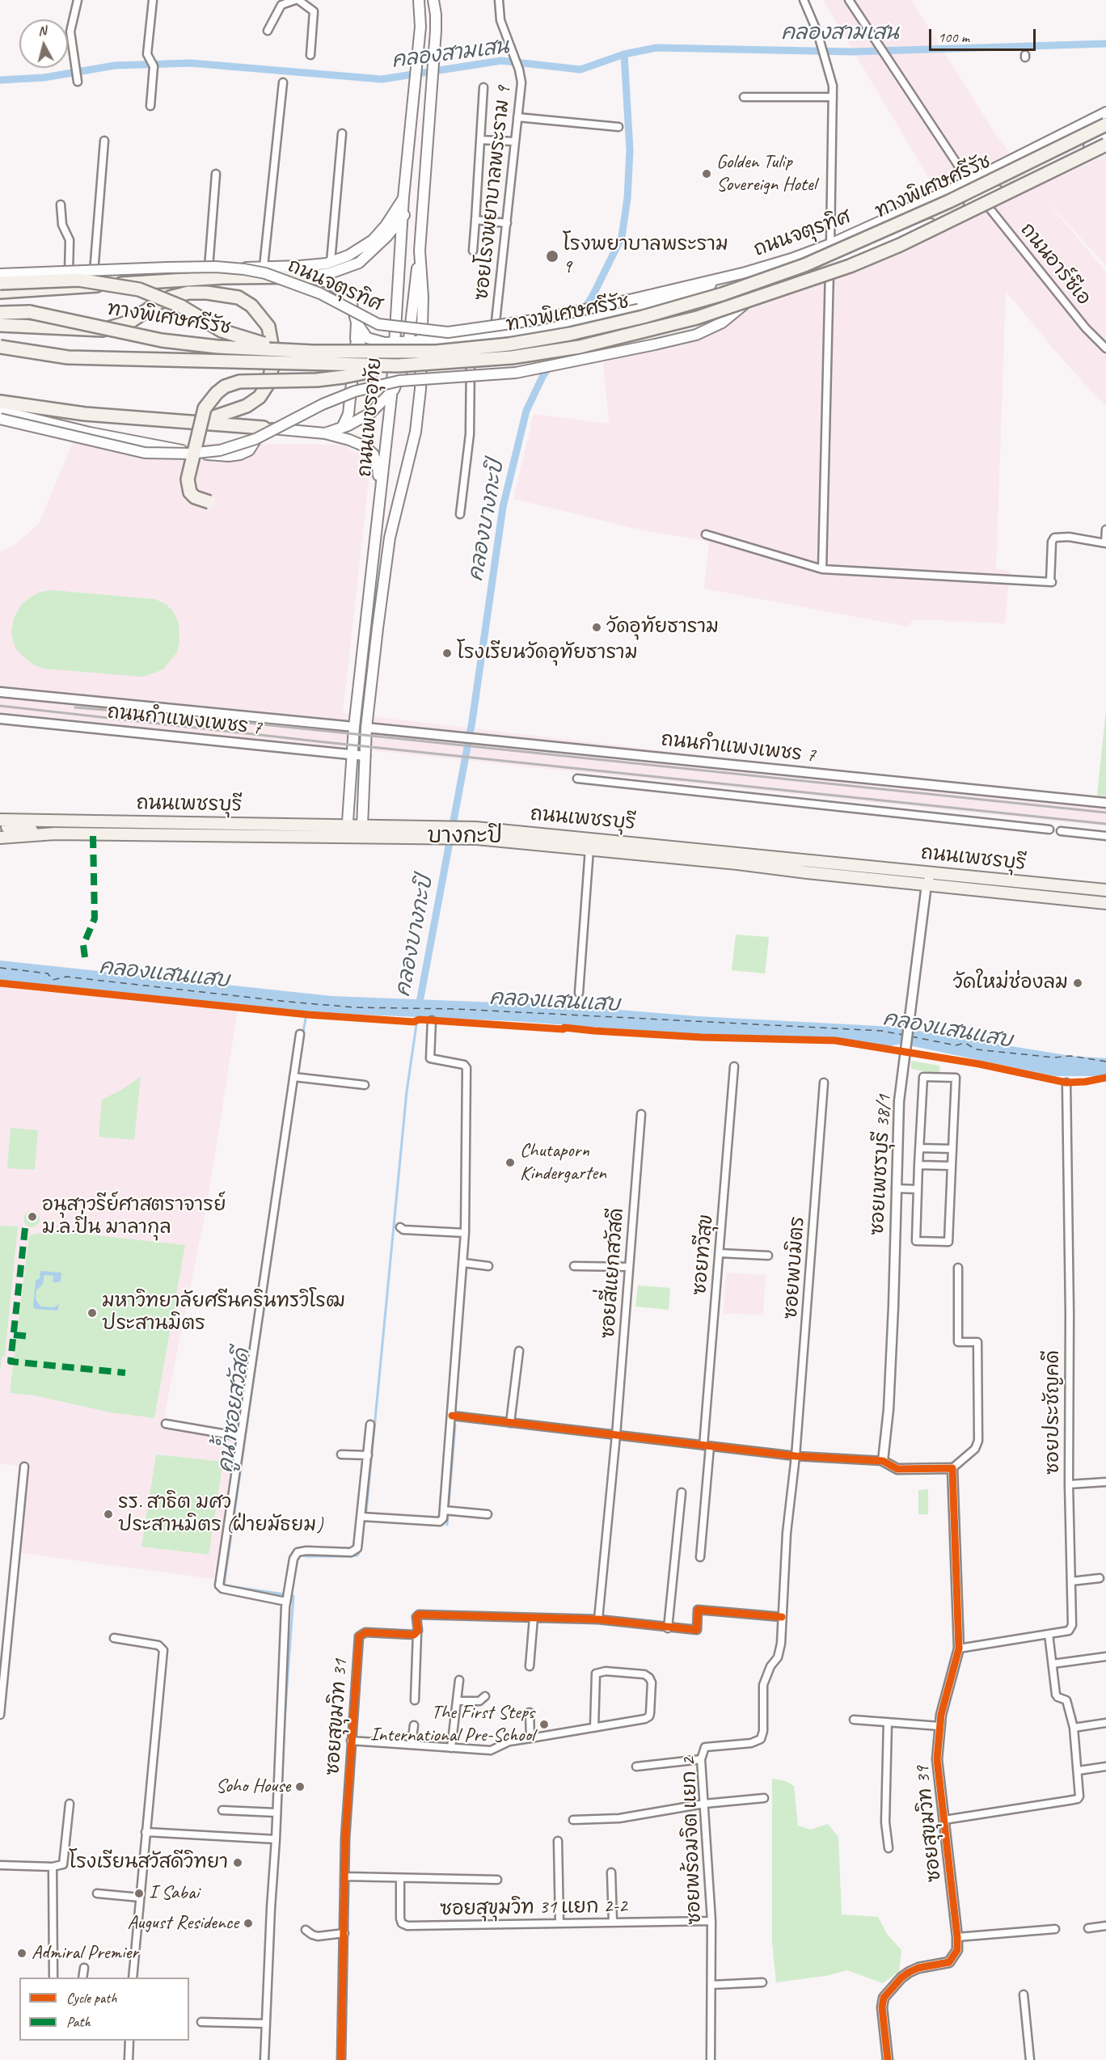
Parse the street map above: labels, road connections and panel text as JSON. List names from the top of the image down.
{
  "streets": {
    "highway": ["ทางพิเศษศรีรัช"],
    "main road": ["ถนนจตุรทิศ", "ถนนเพชรอุทัย", "ถนนเพชรบุรี"],
    "street": [
      "ซอยโรงพยาบาลพระราม 9",
      "ถนนอาร์ซีเอ",
      "ถนนกำแพงเพชร 7",
      "ซอยเพชรบุรี 38/1",
      "ซอยทวีสุข",
      "ซอยพบมิตร",
      "ซอยสี่แยกสวัสดี",
      "ซอยประชัญคดี",
      "ซอยสุขุมวิท 31",
      "ซอยสุขุมวิท 39",
      "ซอยพร้อมจิต แยก 2",
      "ซอยสุขุมวิท 31 แยก 2-2"
    ]
  },
  "crossings": [
    ["ทางพิเศษศรีรัช", "ถนนจตุรทิศ"],
    ["ทางพิเศษศรีรัช", "ถนนเพชรอุทัย"],
    ["ซอยโรงพยาบาลพระราม 9", "ถนนจตุรทิศ"],
    ["ถนนจตุรทิศ", "ถนนอาร์ซีเอ"],
    ["ถนนจตุรทิศ", "ถนนเพชรอุทัย"],
    ["ถนนเพชรอุทัย", "ถนนกำแพงเพชร 7"],
    ["ถนนเพชรอุทัย", "ถนนเพชรบุรี"],
    ["ถนนเพชรบุรี", "ซอยเพชรบุรี 38/1"],
    ["ซอยพบมิตร", "ซอยพร้อมจิต แยก 2"],
    ["ซอยประชัญคดี", "ซอยสุขุมวิท 39"],
    ["ซอยพร้อมจิต แยก 2", "ซอยสุขุมวิท 31 แยก 2-2"]
  ],
  "districts": ["บางกะปิ"],
  "water": [
    "คลองสามเสน",
    "คลองบางกะปิ",
    "คลองแสนแสบ",
    "คูน้ำซอยสวัสดี"
  ],
  "places": [
    "Golden Tulip Sovereign Hotel",
    "โรงพยาบาลพระราม 9",
    "วัดอุทัยธาราม",
    "โรงเรียนวัดอุทัยธาราม",
    "วัดใหม่ช่องลม",
    "Chutaporn Kindergarten",
    "อนุสาวรีย์ศาสตราจารย์ ม.ล.ปิ่น มาลากุล",
    "มหาวิทยาลัยศรีนครินทรวิโรฒ ประสานมิตร",
    "รร. สาธิต มศว ประสานมิตร (ฝ่ายมัธยม)",
    "The First Steps International Pre-School",
    "Soho House",
    "โรงเรียนสวัสดีวิทยา",
    "I Sabai",
    "August Residence",
    "Admiral Premier"
  ],
  "legend": ["Cycle path", "Path"],
  "scale_bar": "100 m",
  "north": "top"
}
